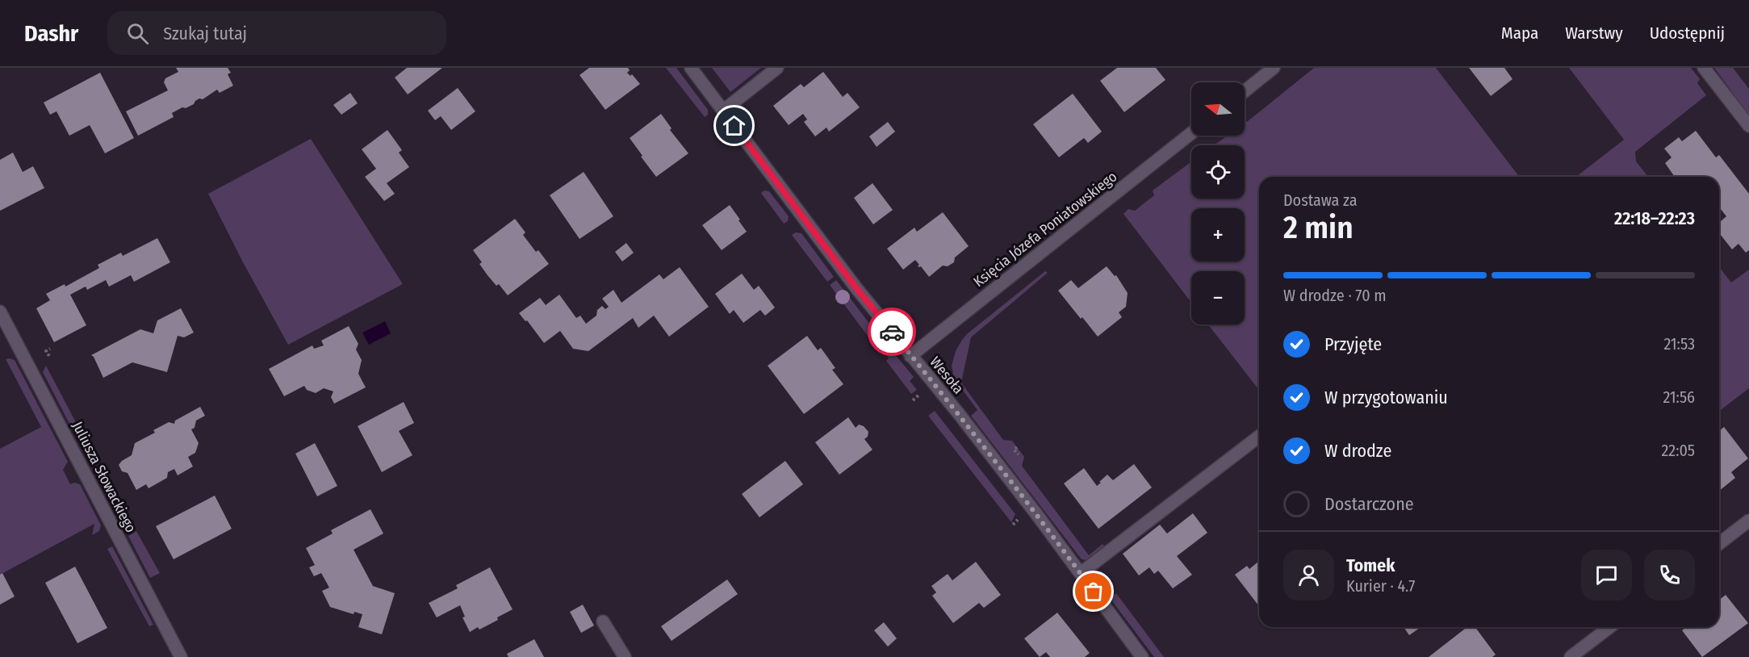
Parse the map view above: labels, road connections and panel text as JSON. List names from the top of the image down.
{
  "streets": {
    "street": ["Księcia Józefa Poniatowskiego", "Wesoła", "Juliusza Słowackiego"]
  },
  "crossings": [
    ["Księcia Józefa Poniatowskiego", "Wesoła"]
  ],
  "north": "left",
  "page": {
    "header": "Dashr",
    "search": "Szukaj tutaj",
    "nav": ["Mapa", "Warstwy", "Udostępnij"],
    "map_buttons": ["+", "−"],
    "heading": ["2 min", "Dostawa za", "22:18–22:23"],
    "panel": ["Tomek", "Kurier · 4.7"],
    "bar": "W drodze · 70 m",
    "list": [
      ["Przyjęte", "21:53"],
      ["W przygotowaniu", "21:56"],
      ["W drodze", "22:05"],
      "Dostarczone"
    ]
  }
}
